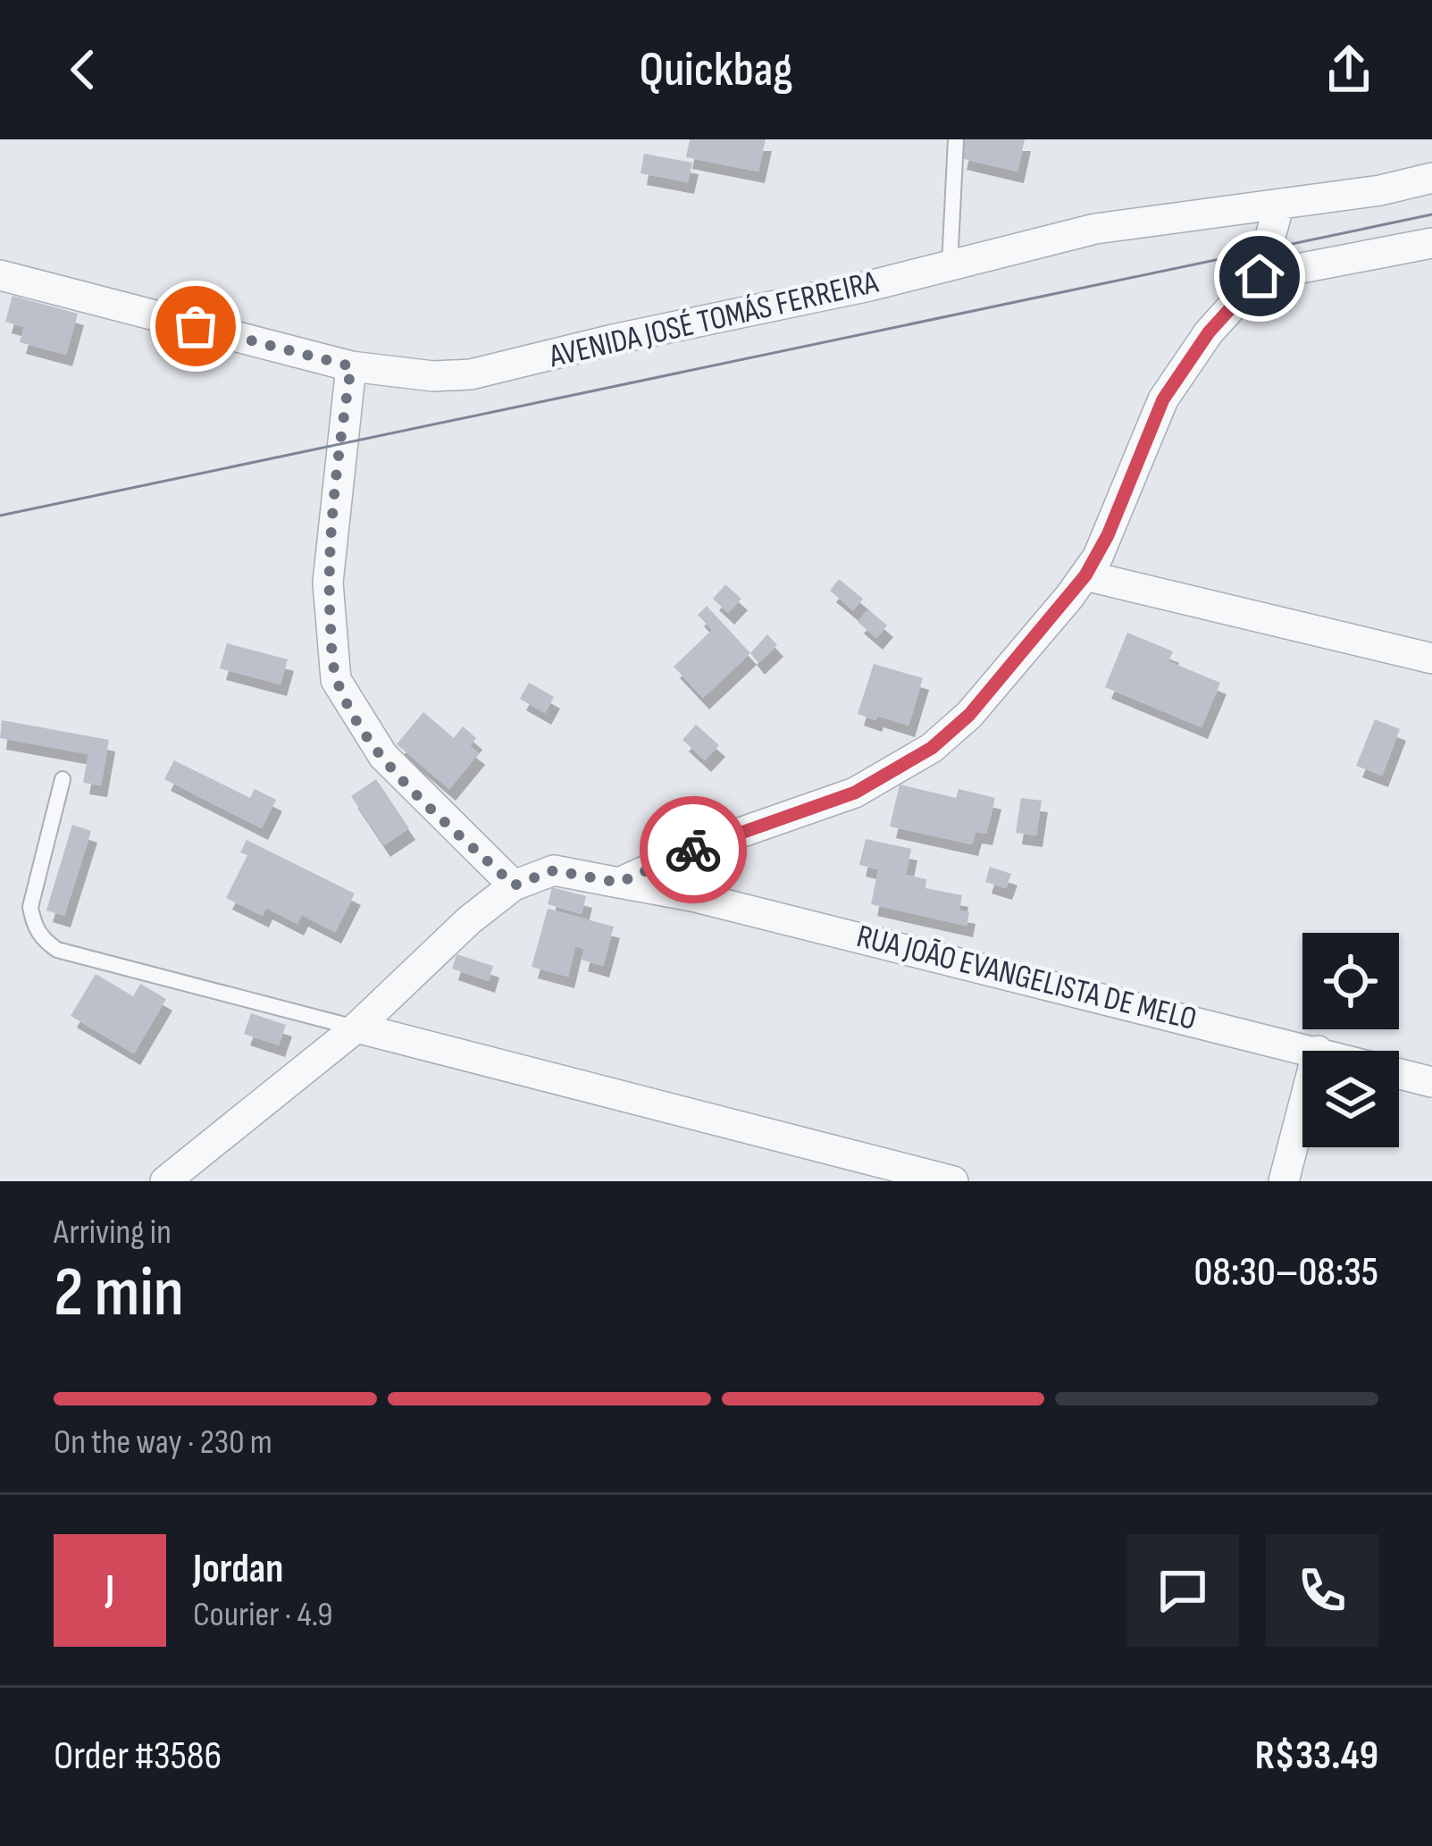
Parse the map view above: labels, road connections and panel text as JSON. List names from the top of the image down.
{
  "streets": {
    "street": ["AVENIDA JOSÉ TOMÁS FERREIRA", "RUA JOÃO EVANGELISTA DE MELO"]
  },
  "page": {
    "header": "Quickbag",
    "heading": ["2 min", "Arriving in", "08:30–08:35"],
    "panel": [
      "Jordan",
      "Courier · 4.9",
      "Order #3586",
      "R$33.49"
    ],
    "bar": "On the way · 230 m",
    "round": "J"
  }
}
